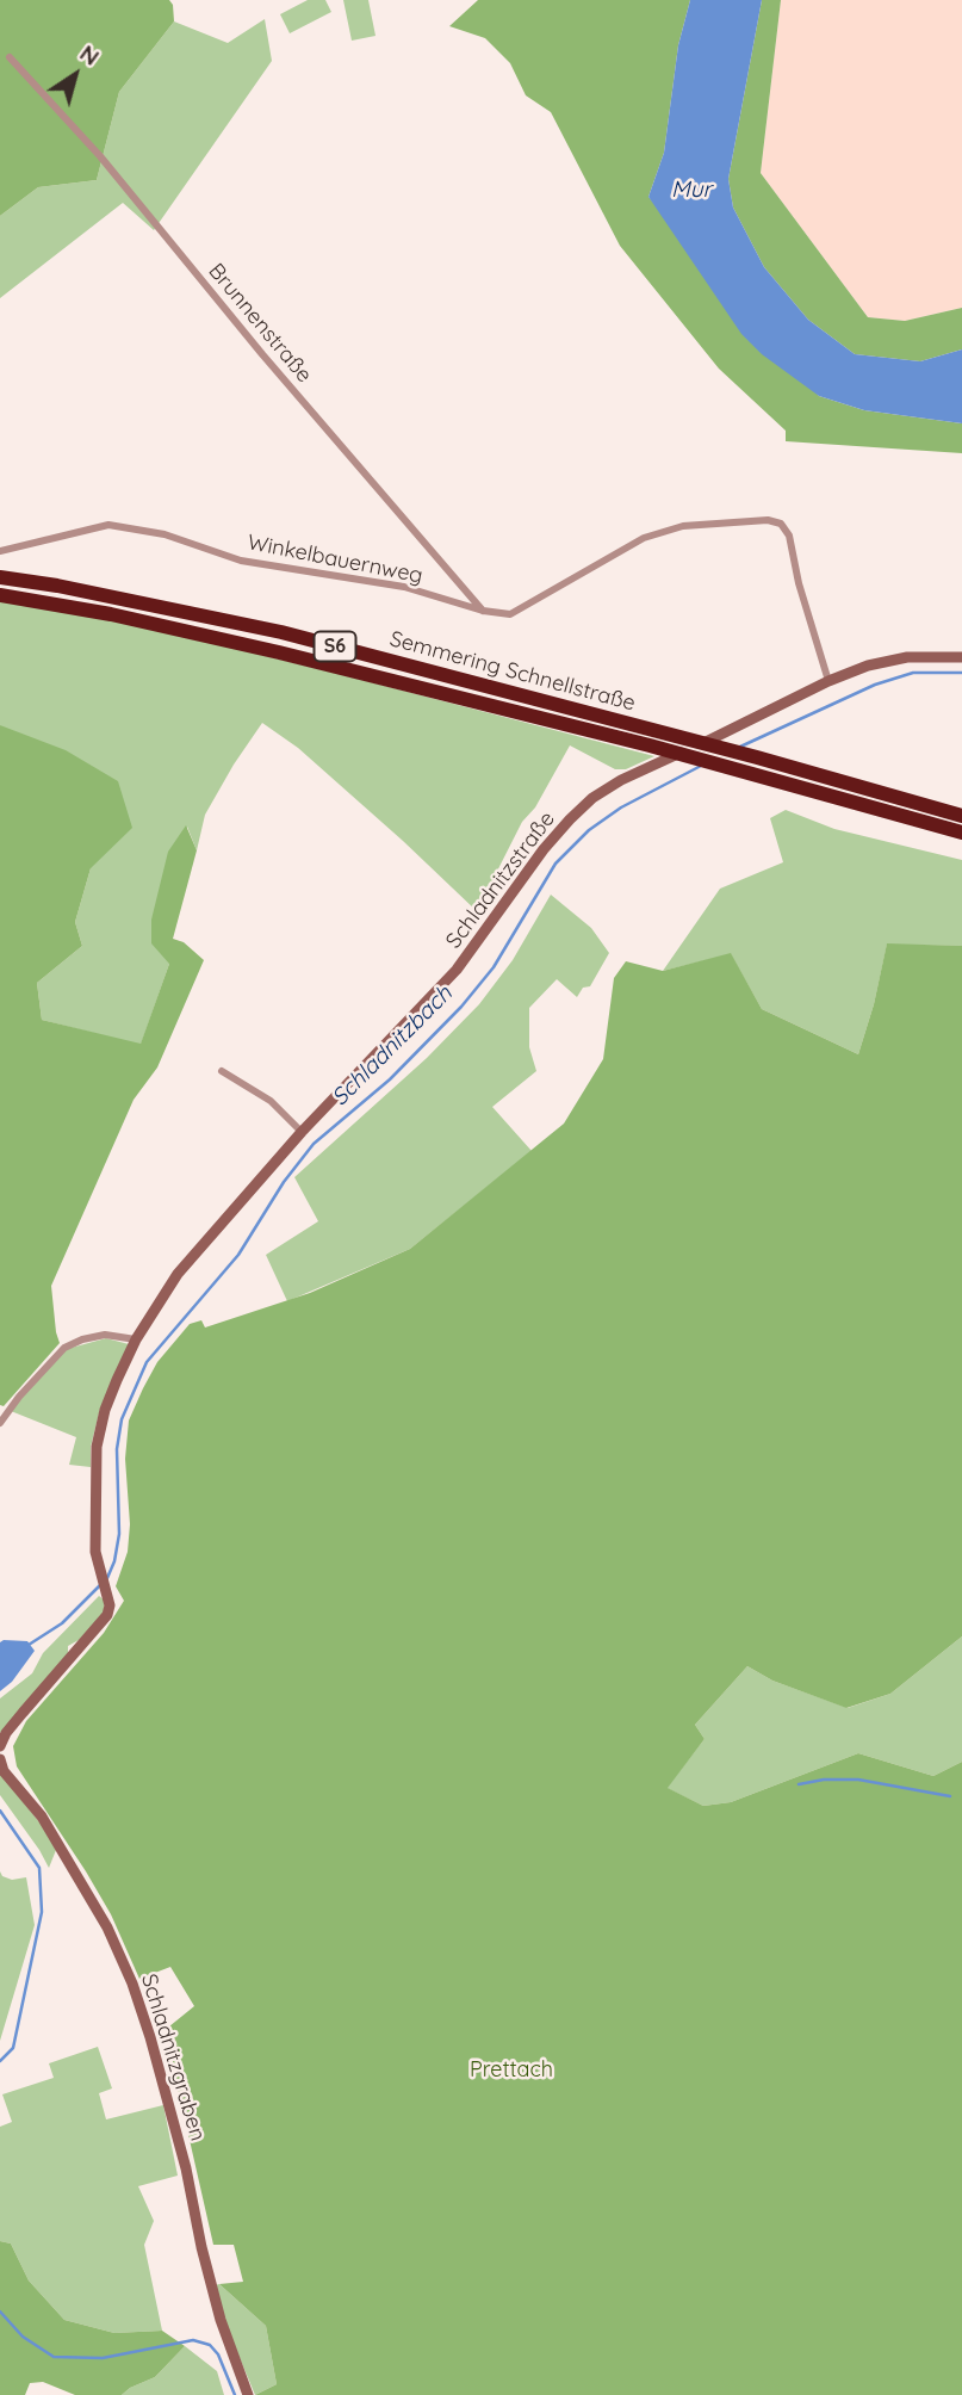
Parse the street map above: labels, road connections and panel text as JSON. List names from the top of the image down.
{
  "streets": {
    "highway": ["S6", "Semmering Schnellstraße"],
    "street": [
      "Brunnenstraße",
      "Winkelbauernweg",
      "Schladnitzstraße",
      "Schladnitzgraben"
    ]
  },
  "crossings": [
    ["Brunnenstraße", "Winkelbauernweg"],
    ["Winkelbauernweg", "Schladnitzstraße"]
  ],
  "water": ["Mur", "Schladnitzbach"],
  "parks": ["Prettach"],
  "north": "top right"
}
